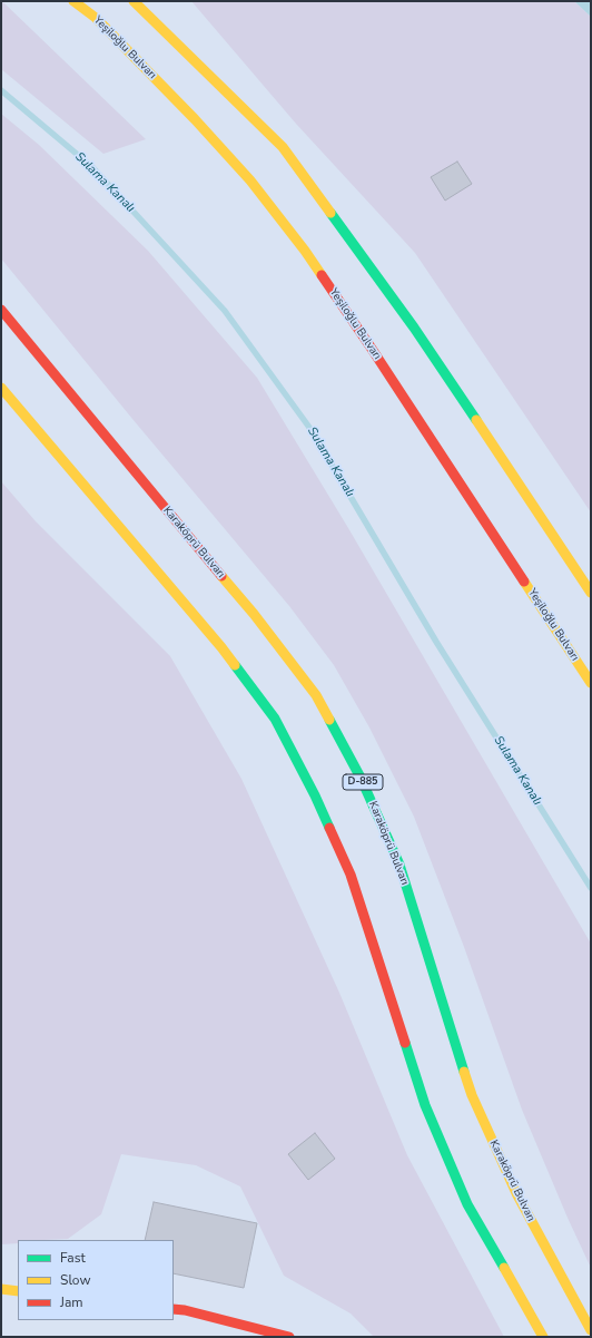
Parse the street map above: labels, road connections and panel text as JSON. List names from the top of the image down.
{
  "streets": {
    "main road": ["Yeşiloğlu Bulvarı", "Karaköprü Bulvarı", "D-885"]
  },
  "water": ["Sulama Kanalı"],
  "legend": ["Fast", "Slow", "Jam"]
}
